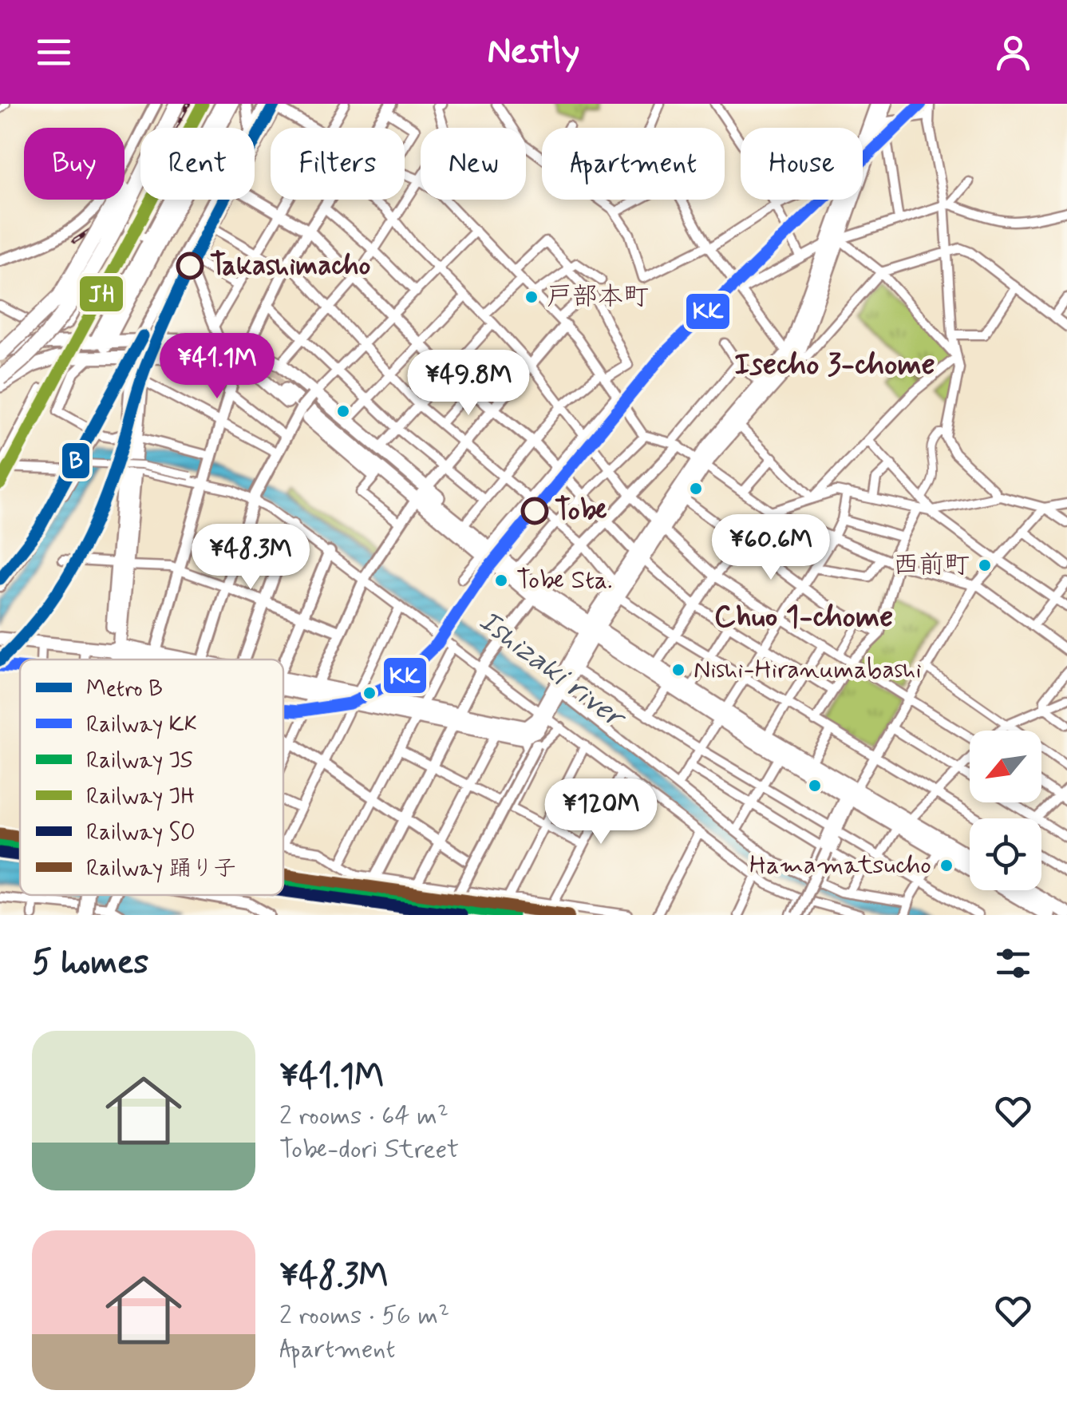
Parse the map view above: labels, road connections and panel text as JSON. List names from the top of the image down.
{
  "districts": ["Isecho 3-chome", "Chuo 1-chome"],
  "water": ["Ishizaki river"],
  "places": [
    "Takashimacho",
    "戸部本町",
    "Tobe",
    "西前町",
    "Tobe Sta.",
    "Nishi-Hiranumabashi",
    "Hamamatsucho"
  ],
  "lines": [
    "metro line B",
    "rail line KK",
    "rail line JH",
    "rail line 踊り子",
    "rail line JS",
    "rail line SO"
  ],
  "legend": [
    "Metro B",
    "Railway KK",
    "Railway JS",
    "Railway JH",
    "Railway SO",
    "Railway 踊り子"
  ],
  "north": "bottom left",
  "page": {
    "header": "Nestly",
    "chip": [
      "Buy",
      "Rent",
      "Filters",
      "New",
      "Apartment",
      "House"
    ],
    "price": [
      "¥41.1M",
      "¥49.8M",
      "¥60.6M",
      "¥48.3M",
      "¥120M"
    ],
    "heading": "5 homes",
    "list": [
      {
        "name": "¥41.1M",
        "note": "2 rooms · 64 m² · Tobe-dori Street"
      },
      {
        "name": "¥48.3M",
        "note": "2 rooms · 56 m² · Apartment"
      }
    ]
  }
}
